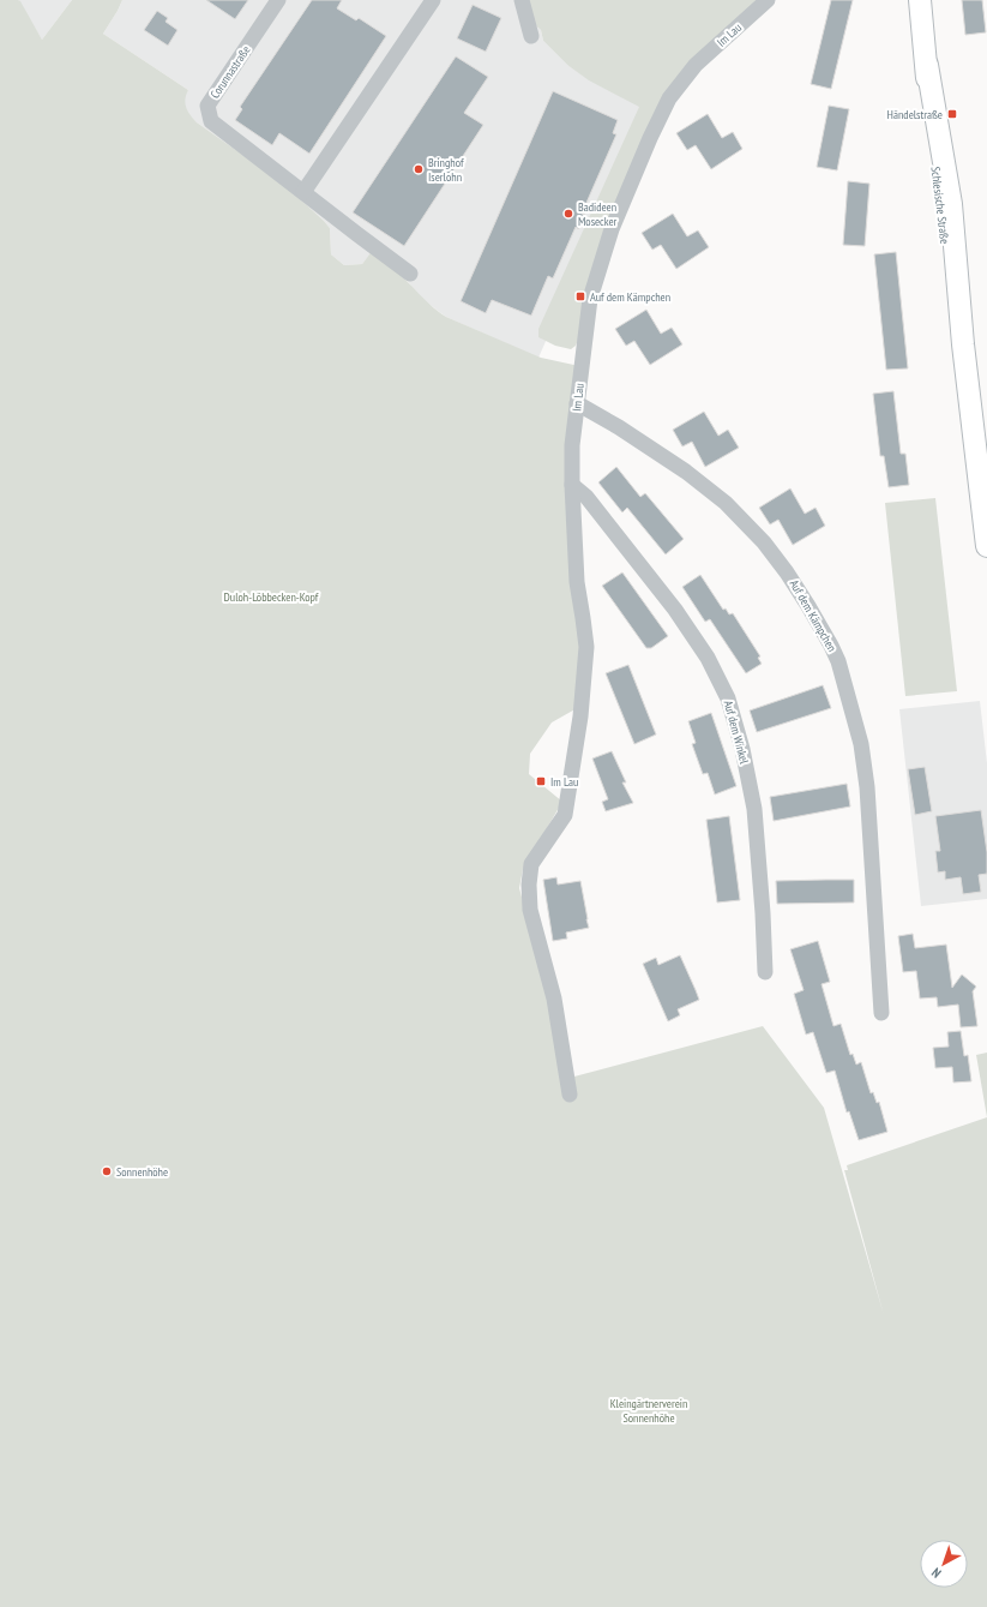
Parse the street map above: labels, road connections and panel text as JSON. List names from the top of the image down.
{
  "streets": {
    "main road": ["Schlesische Straße"],
    "street": [
      "Im Lau",
      "Corunnastraße",
      "Auf dem Kämpchen",
      "Auf dem Winkel"
    ]
  },
  "crossings": [
    ["Im Lau", "Auf dem Kämpchen"],
    ["Im Lau", "Auf dem Winkel"]
  ],
  "parks": ["Duloh-Löbbecken-Kopf", "Kleingärtnerverein Sonnenhöhe"],
  "places": {
    "transit": ["Händelstraße", "Auf dem Kämpchen", "Im Lau"],
    "other": ["Bringhof Iserlohn", "Badideen Mosecker", "Sonnenhöhe"]
  },
  "north": "bottom left"
}
